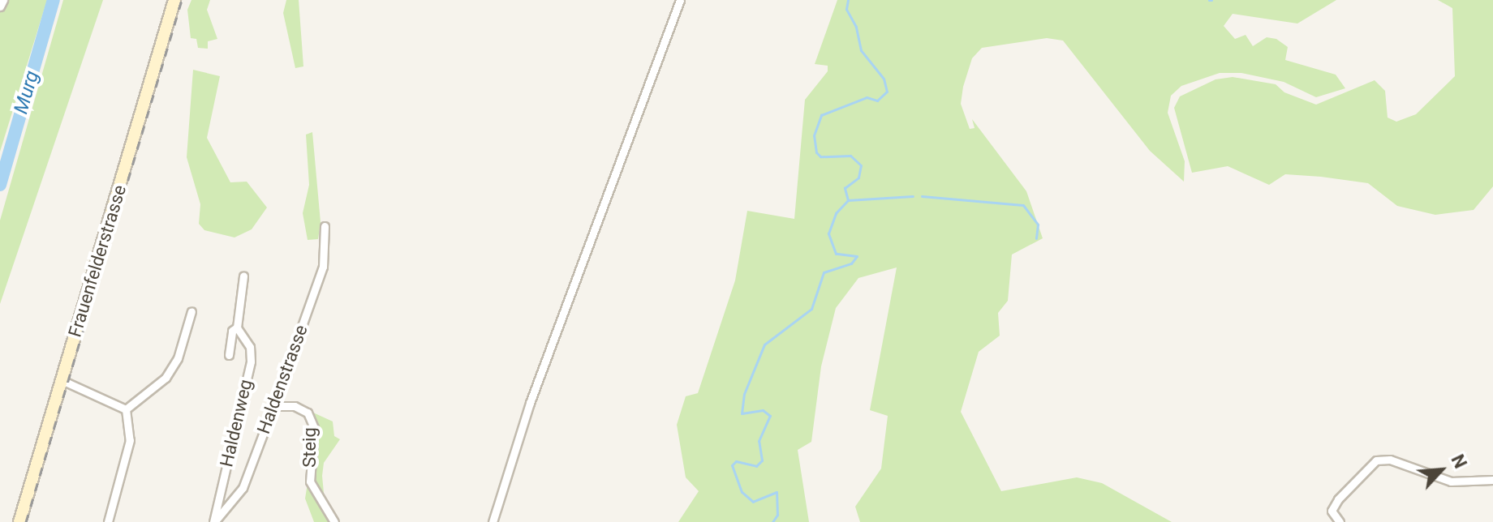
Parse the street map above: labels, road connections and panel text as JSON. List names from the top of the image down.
{
  "streets": {
    "main road": ["Frauenfelderstrasse"],
    "street": ["Haldenstrasse", "Haldenweg", "Steig"]
  },
  "crossings": [
    ["Haldenstrasse", "Haldenweg"],
    ["Haldenstrasse", "Steig"]
  ],
  "water": ["Murg"],
  "north": "top right"
}
